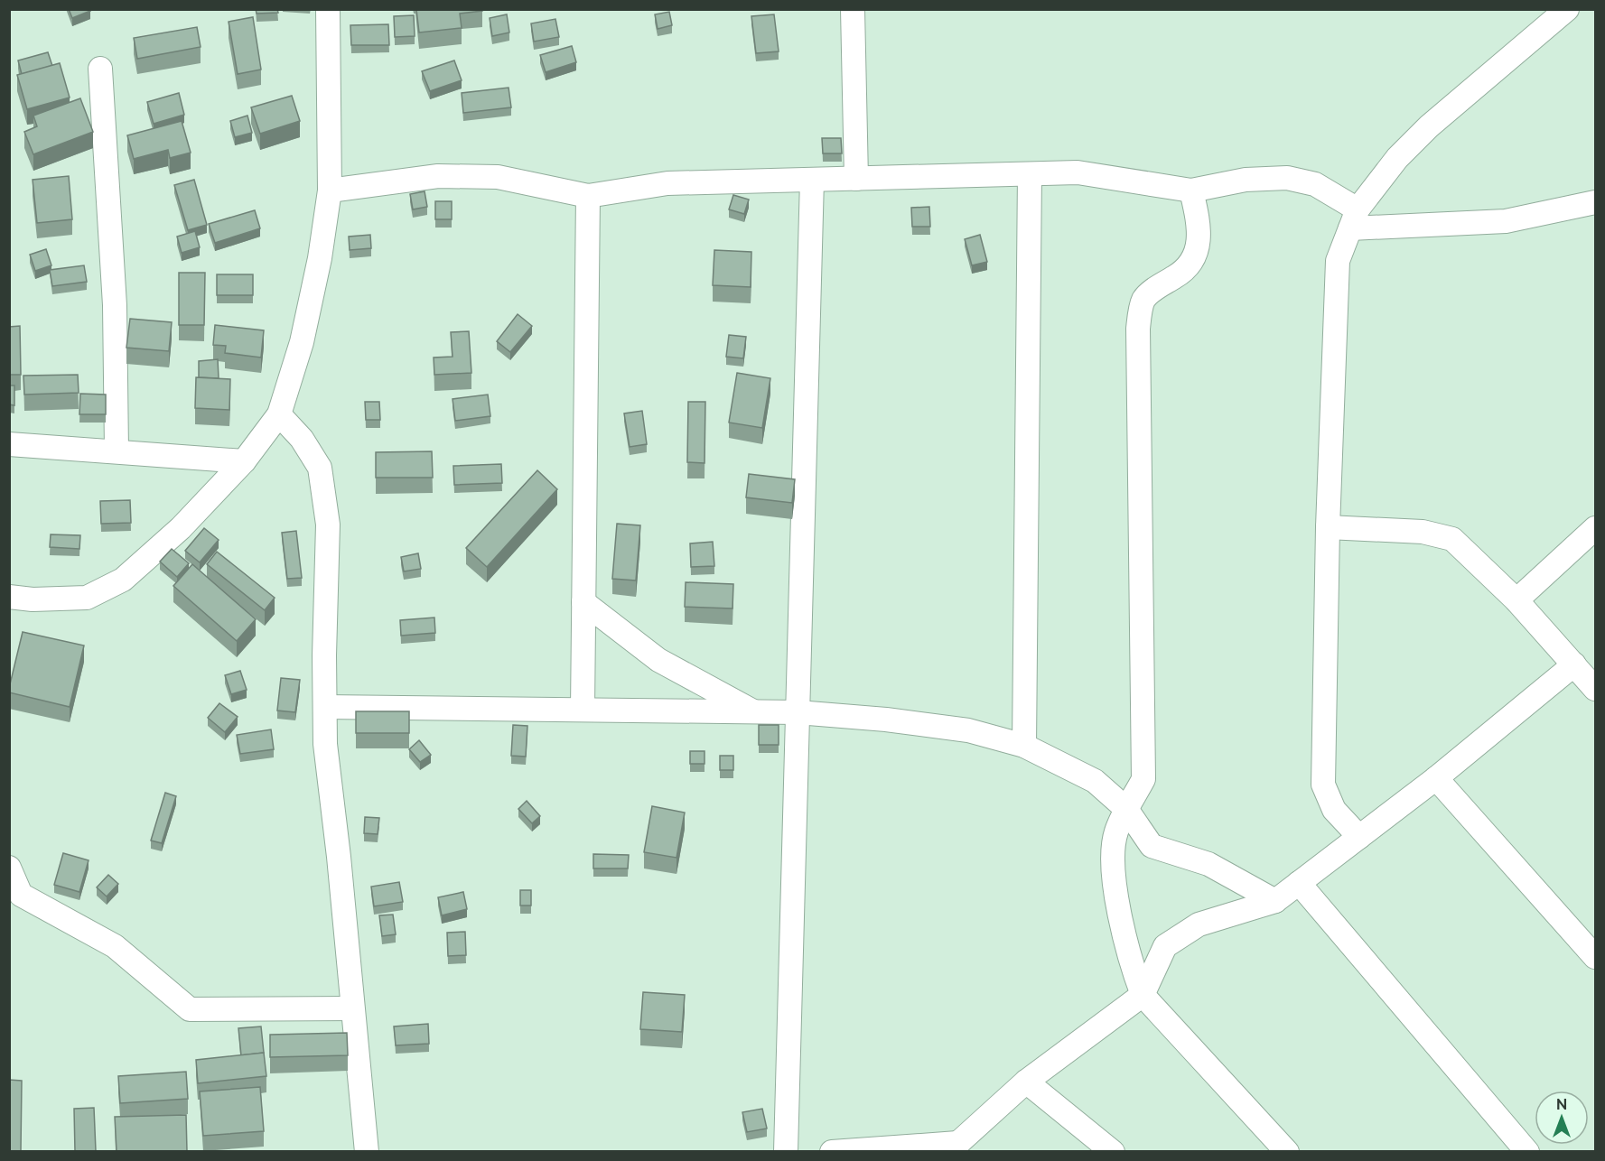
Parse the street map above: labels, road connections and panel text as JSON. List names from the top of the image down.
{
  "north": "top"
}
